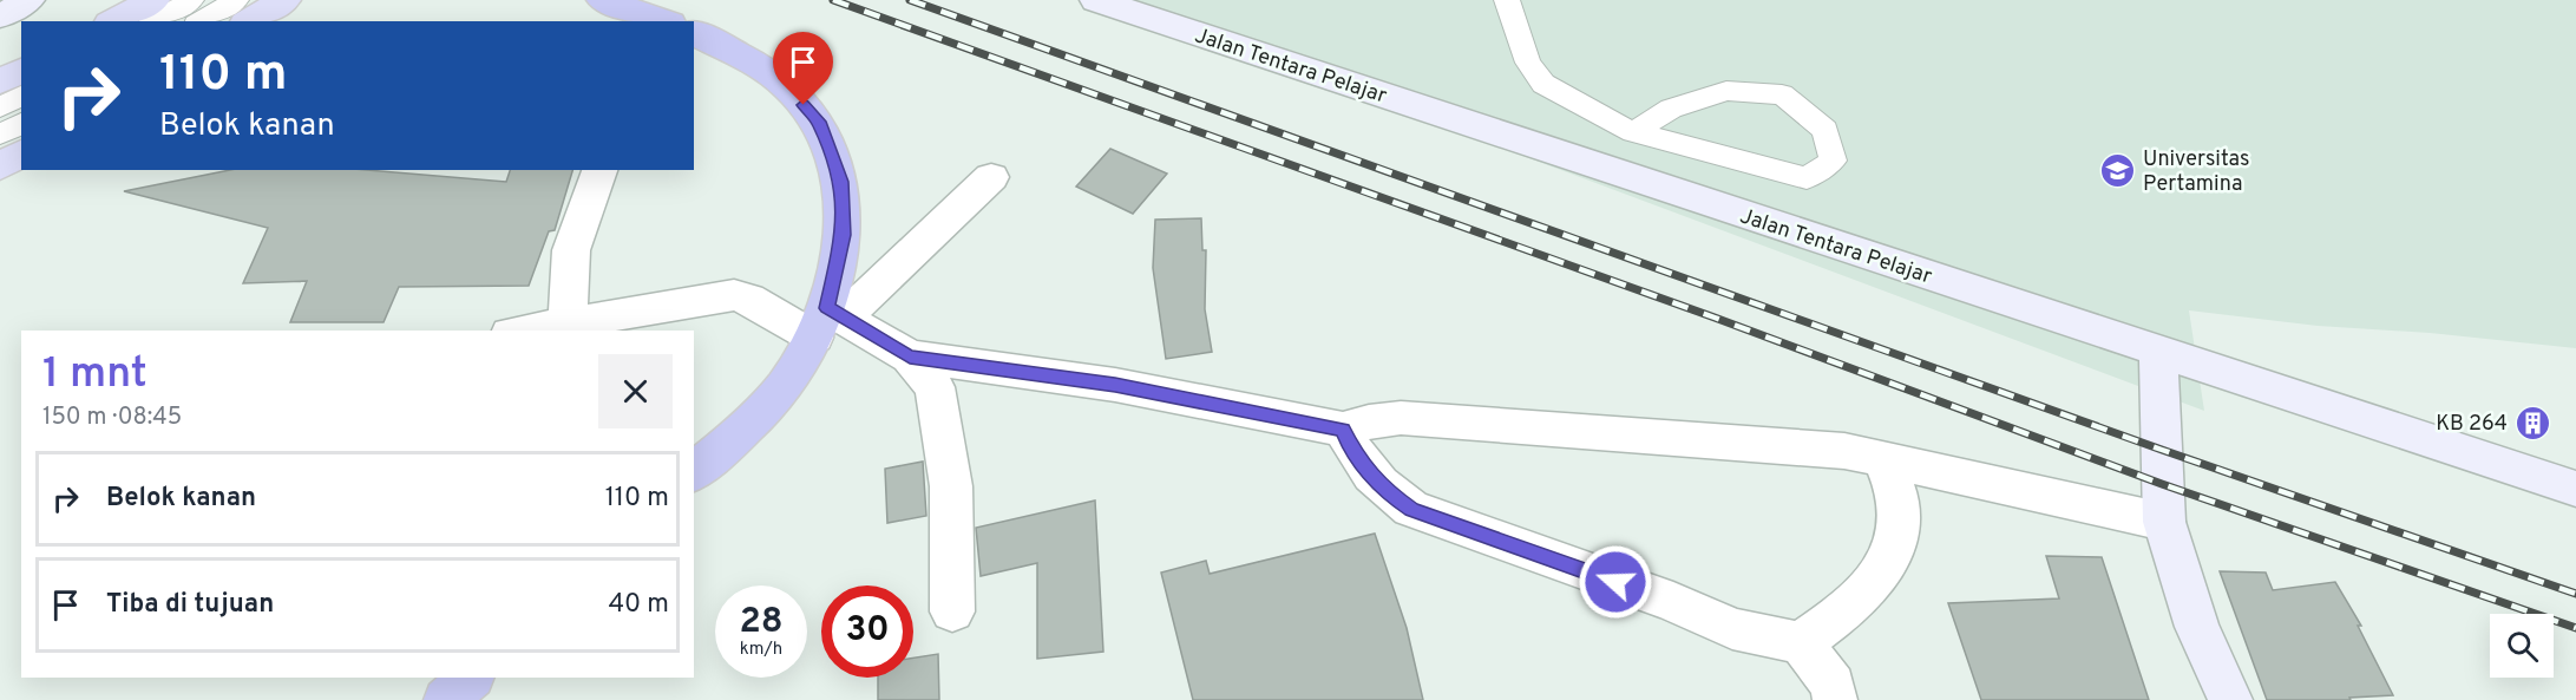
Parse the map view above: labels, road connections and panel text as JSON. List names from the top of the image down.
{
  "streets": {
    "street": ["Jalan Tentara Pelajar"]
  },
  "places": {
    "school or university": ["Universitas Pertamina"],
    "building": ["KB 264"]
  },
  "page": {
    "turn": ["110 m", "Belok kanan"],
    "heading": ["1 mnt", "150 m · 08:45"],
    "list": [
      {
        "name": "Belok kanan",
        "value": "110 m"
      },
      {
        "name": "Tiba di tujuan",
        "value": "40 m"
      }
    ],
    "speed": "28 km/h",
    "limit": "30"
  }
}
